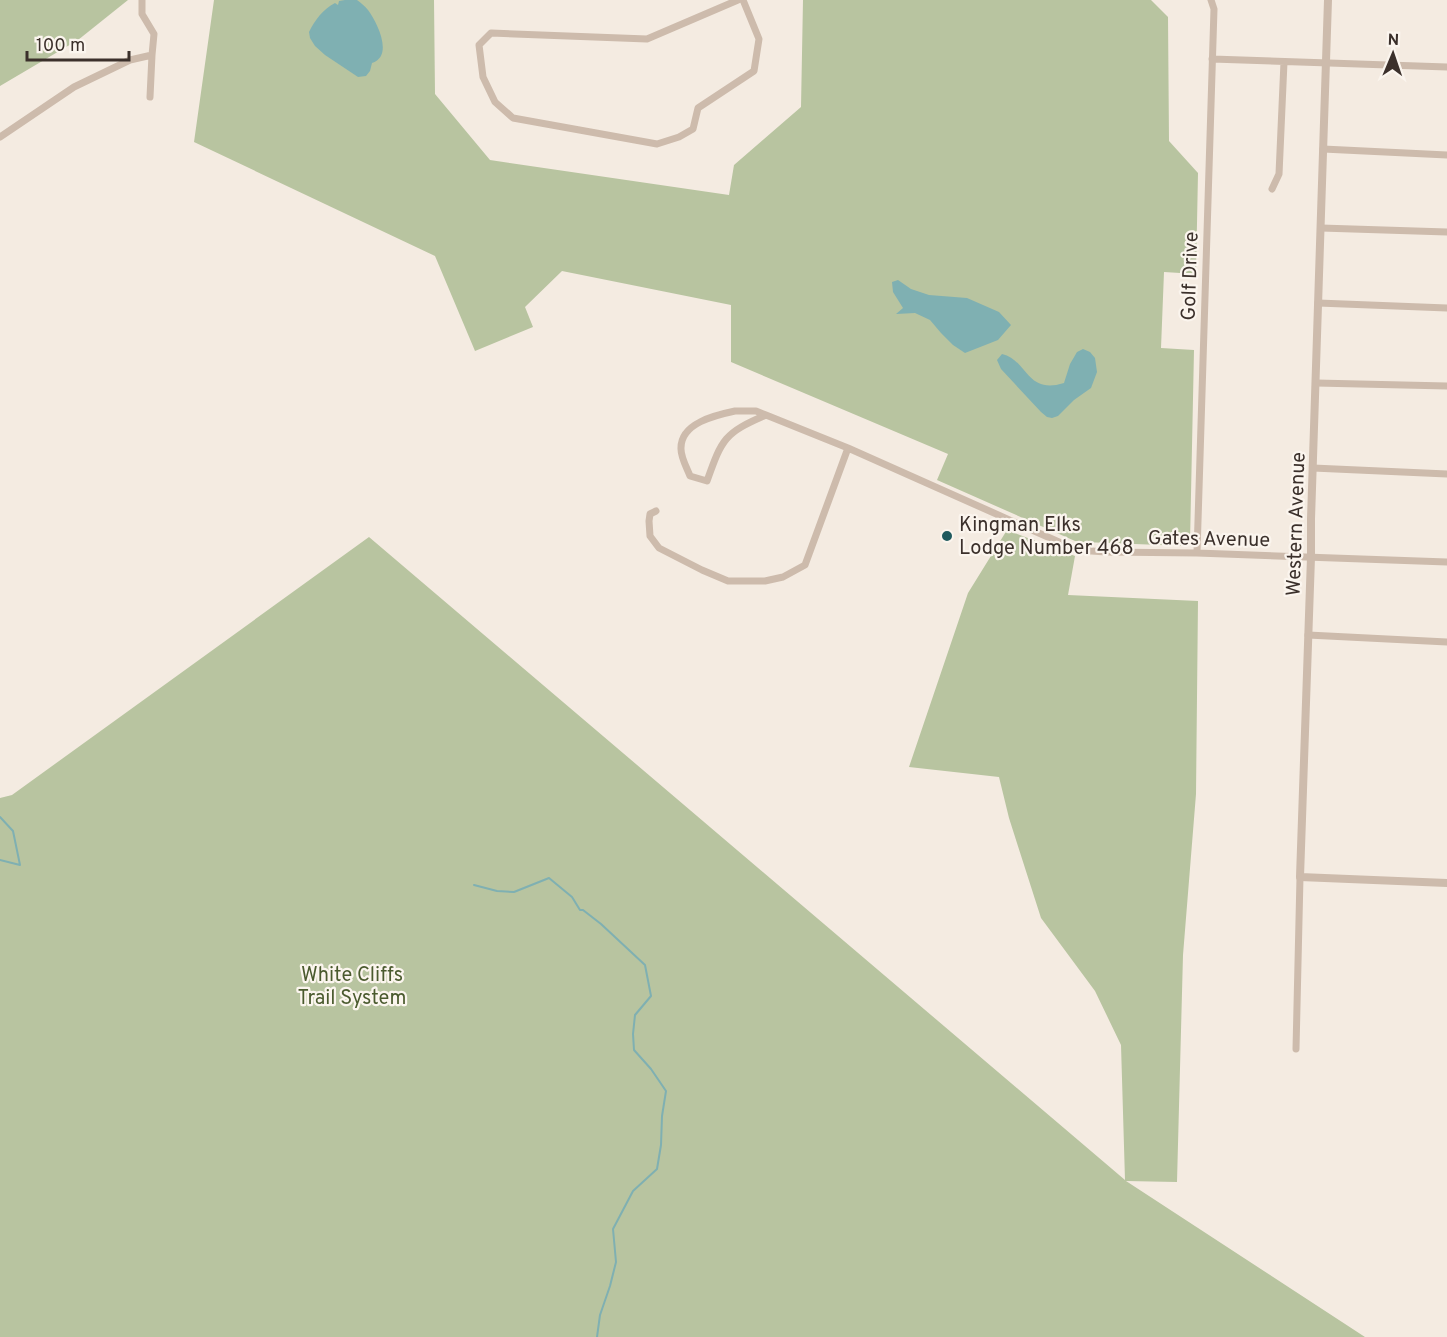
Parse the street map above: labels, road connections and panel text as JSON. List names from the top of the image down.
{
  "streets": {
    "street": ["Golf Drive", "Western Avenue", "Gates Avenue"]
  },
  "crossings": [
    ["Golf Drive", "Gates Avenue"],
    ["Western Avenue", "Gates Avenue"]
  ],
  "parks": ["White Cliffs Trail System"],
  "places": ["Kingman Elks Lodge Number 468"],
  "scale_bar": "100 m",
  "north": "top"
}
